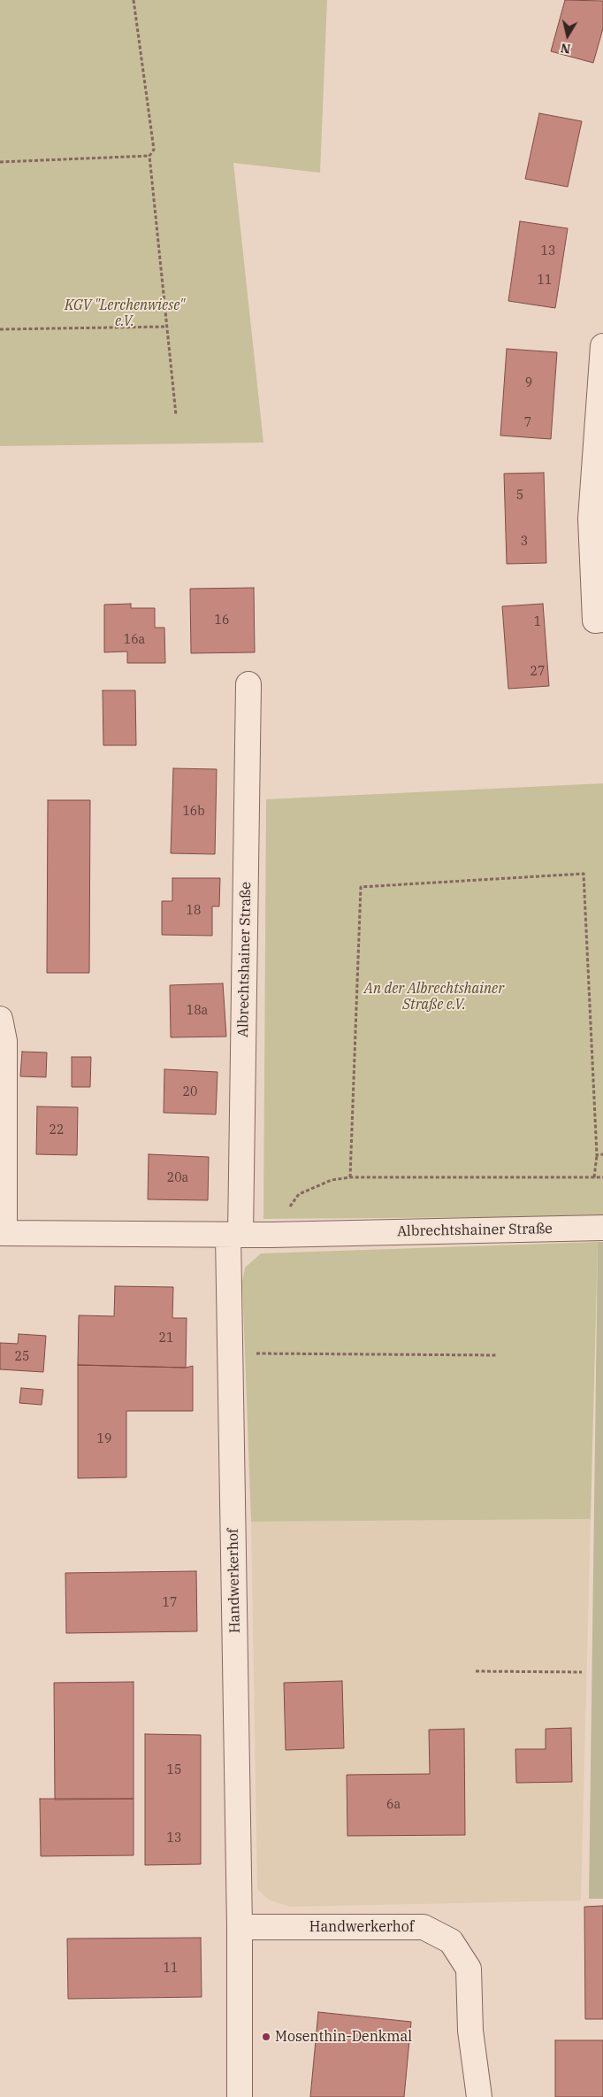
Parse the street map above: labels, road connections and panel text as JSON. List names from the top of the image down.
{
  "streets": {
    "street": ["Albrechtshainer Straße", "Handwerkerhof"]
  },
  "crossings": [
    ["Albrechtshainer Straße", "Handwerkerhof"]
  ],
  "parks": ["KGV \"Lerchenwiese\" e.V.", "An der Albrechtshainer Straße e.V."],
  "places": ["Mosenthin-Denkmal"],
  "house_numbers": [
    "13",
    "11",
    "9",
    "7",
    "5",
    "3",
    "16",
    "1",
    "16a",
    "27",
    "16b",
    "18",
    "18a",
    "20",
    "22",
    "20a",
    "21",
    "25",
    "19",
    "17",
    "15",
    "6a",
    "13",
    "11"
  ],
  "north": "bottom"
}
